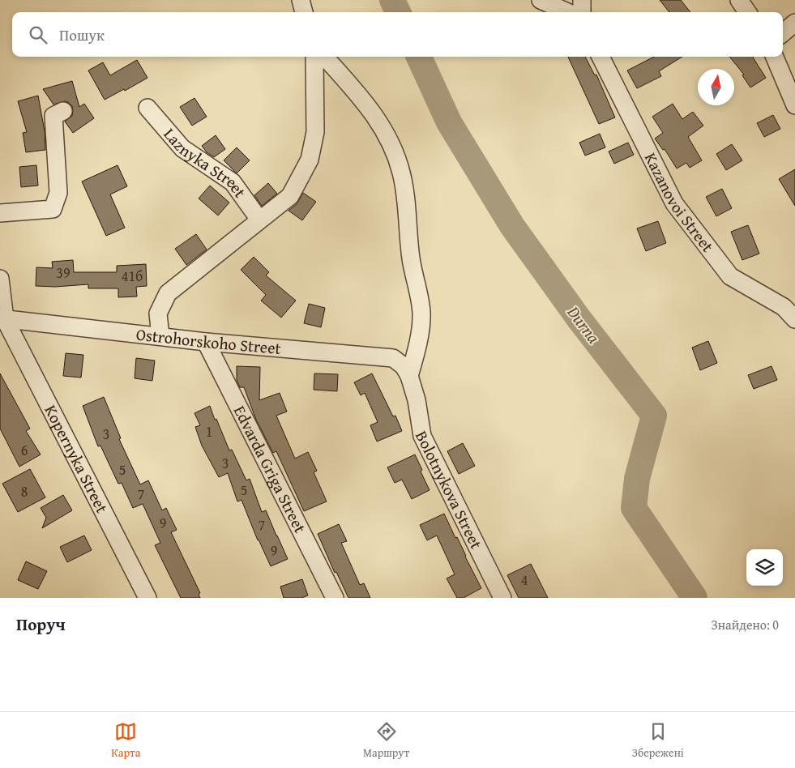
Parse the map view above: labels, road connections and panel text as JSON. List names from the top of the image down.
{
  "streets": {
    "street": [
      "Laznyka Street",
      "Kazanovoi Street",
      "Ostrohorskoho Street",
      "Kopernyka Street",
      "Edvarda Griga Street",
      "Bolotnykova Street"
    ]
  },
  "crossings": [
    ["Ostrohorskoho Street", "Kopernyka Street"],
    ["Ostrohorskoho Street", "Edvarda Griga Street"],
    ["Ostrohorskoho Street", "Bolotnykova Street"]
  ],
  "water": ["Durna"],
  "house_numbers": [
    "39",
    "41б",
    "1",
    "3",
    "6",
    "3",
    "5",
    "5",
    "8",
    "7",
    "9",
    "7",
    "9",
    "4"
  ],
  "north": "top",
  "page": {
    "search": "Пошук",
    "heading": ["Поруч", "Знайдено: 0"],
    "nav": ["Карта", "Маршрут", "Збережені"]
  }
}
